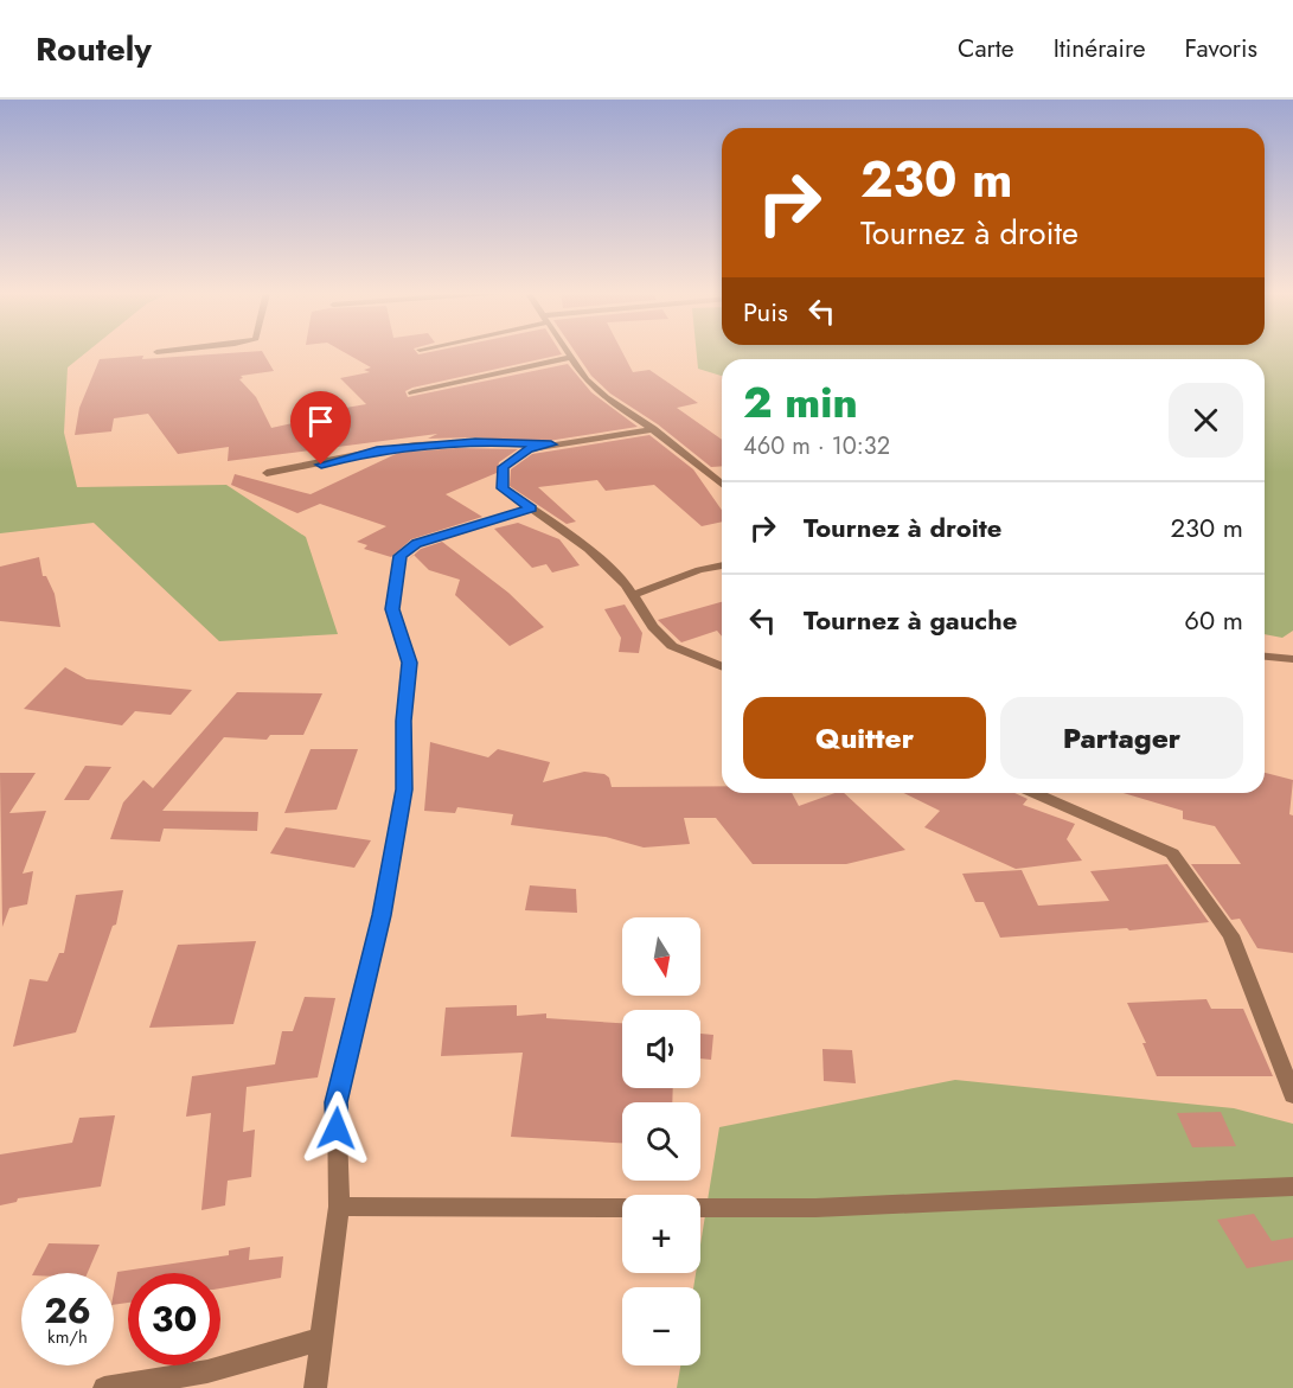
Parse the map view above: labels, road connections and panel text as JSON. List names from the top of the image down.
{
  "north": "bottom",
  "page": {
    "header": "Routely",
    "nav": ["Carte", "Itinéraire", "Favoris"],
    "turn": ["230 m", "Tournez à droite"],
    "then": "Puis",
    "heading": ["2 min", "460 m · 10:32"],
    "list": [
      {
        "name": "Tournez à droite",
        "value": "230 m"
      },
      {
        "name": "Tournez à gauche",
        "value": "60 m"
      }
    ],
    "buttons": ["Quitter", "Partager"],
    "map_buttons": ["+", "−"],
    "speed": "26 km/h",
    "limit": "30"
  }
}
